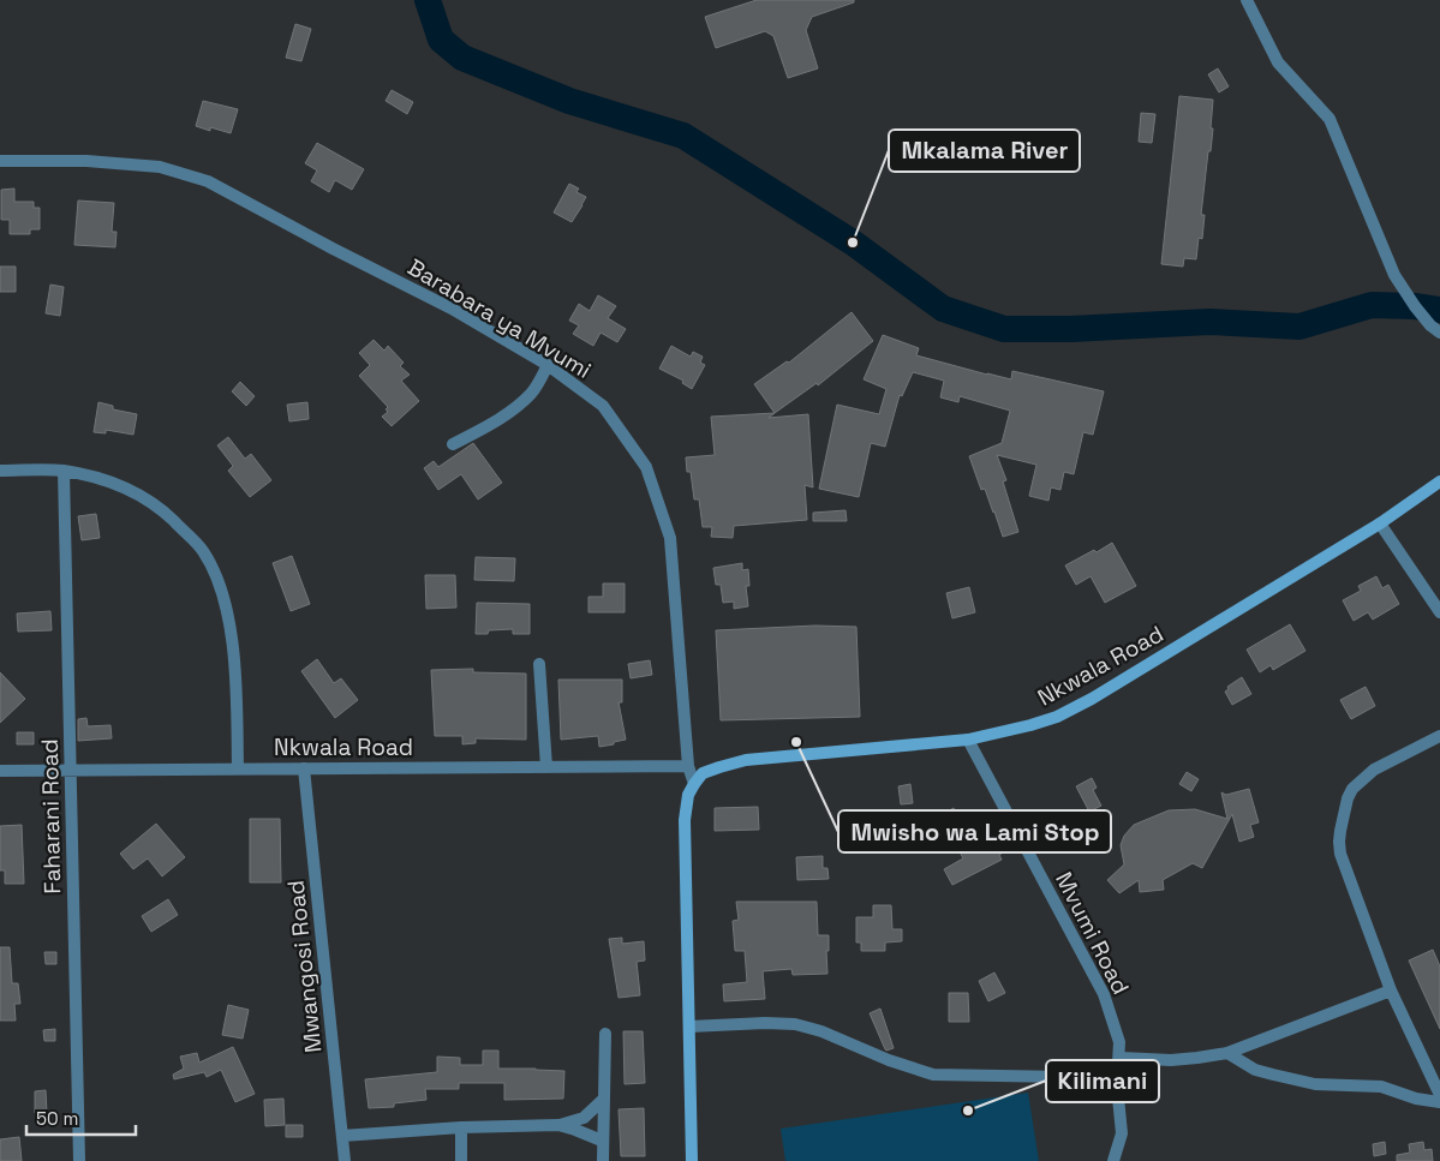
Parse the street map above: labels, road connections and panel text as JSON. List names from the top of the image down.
{
  "streets": {
    "street": [
      "Barabara ya Mvumi",
      "Nkwala Road",
      "Faharani Road",
      "Mvumi Road",
      "Mwangosi Road"
    ]
  },
  "crossings": [
    ["Barabara ya Mvumi", "Nkwala Road"],
    ["Nkwala Road", "Faharani Road"],
    ["Nkwala Road", "Mvumi Road"],
    ["Nkwala Road", "Mwangosi Road"]
  ],
  "places": ["Mkalama River", "Mwisho wa Lami Stop", "Kilimani"],
  "scale_bar": "50 m"
}
